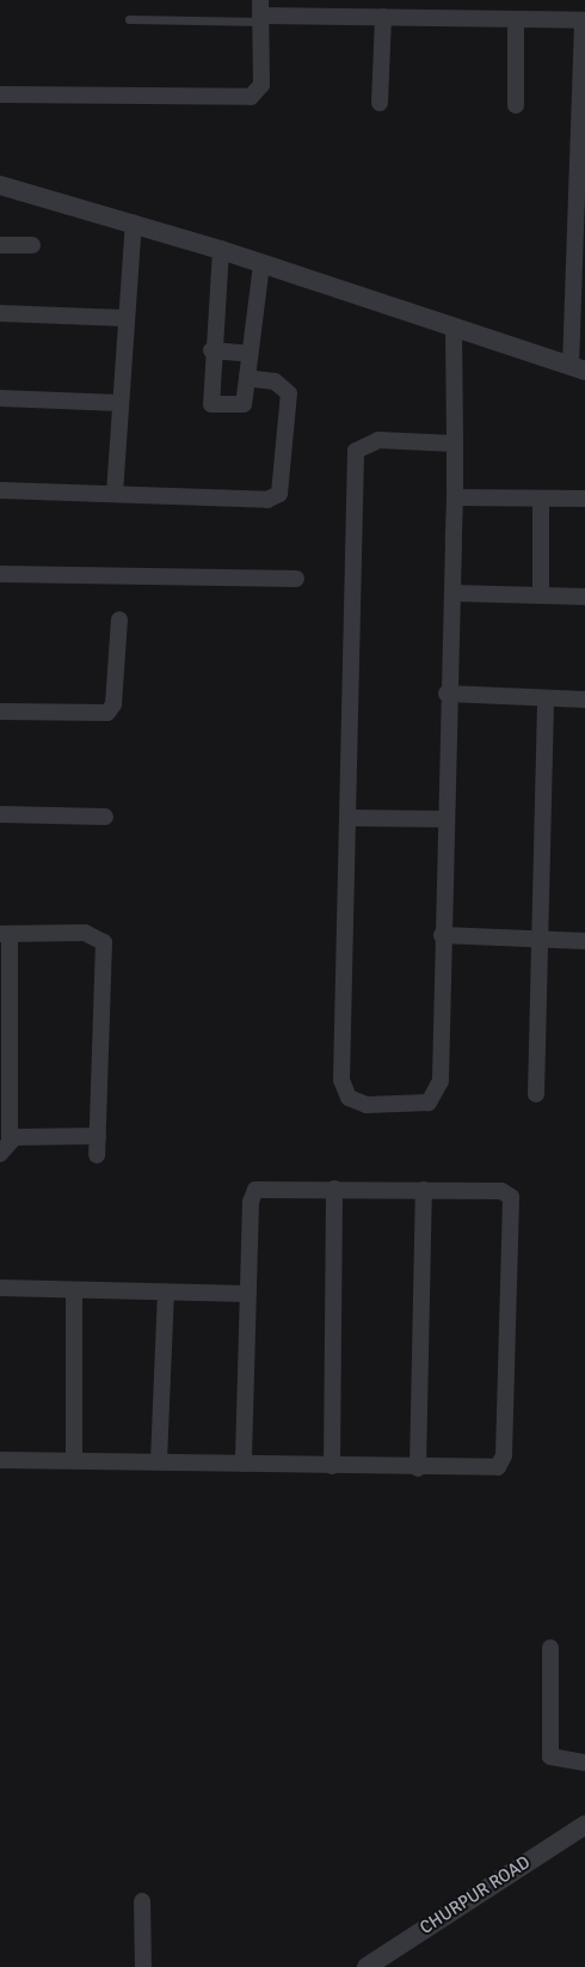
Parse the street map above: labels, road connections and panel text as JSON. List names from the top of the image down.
{
  "streets": {
    "street": ["CHURPUR ROAD"]
  }
}
